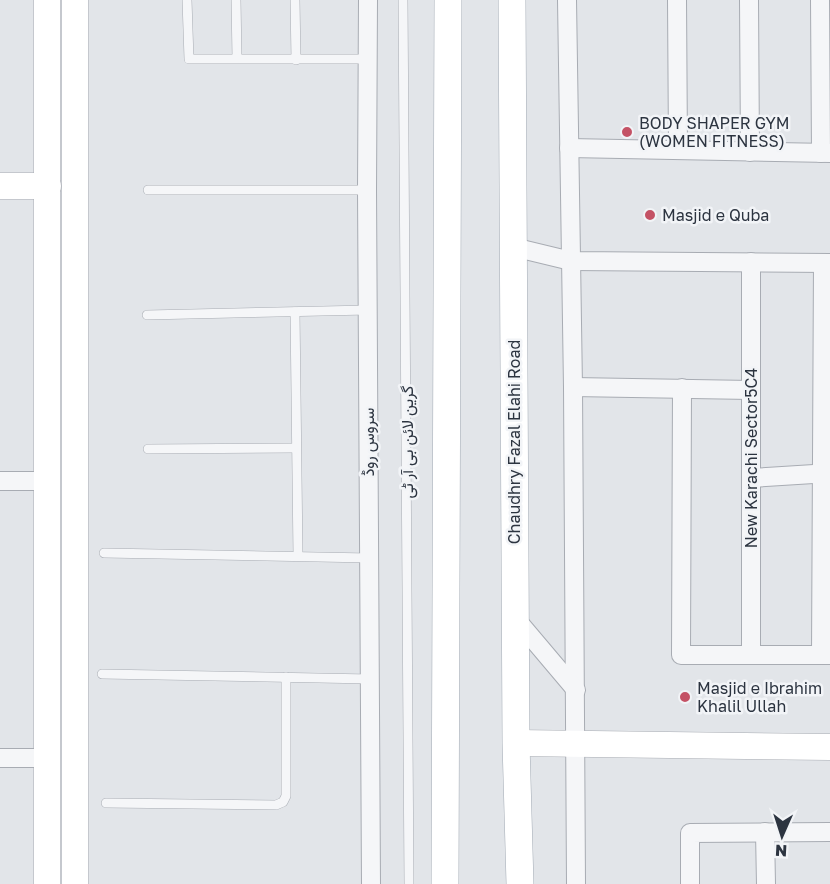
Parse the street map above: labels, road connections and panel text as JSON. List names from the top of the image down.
{
  "streets": {
    "main road": ["Chaudhry Fazal Elahi Road"],
    "street": ["سروس روڈ", "New Karachi Sector5C4"],
    "lane": ["گرین لائن بی آر ٹی"]
  },
  "places": ["BODY SHAPER GYM (WOMEN FITNESS)", "Masjid e Quba", "Masjid e Ibrahim Khalil Ullah"],
  "north": "bottom"
}
